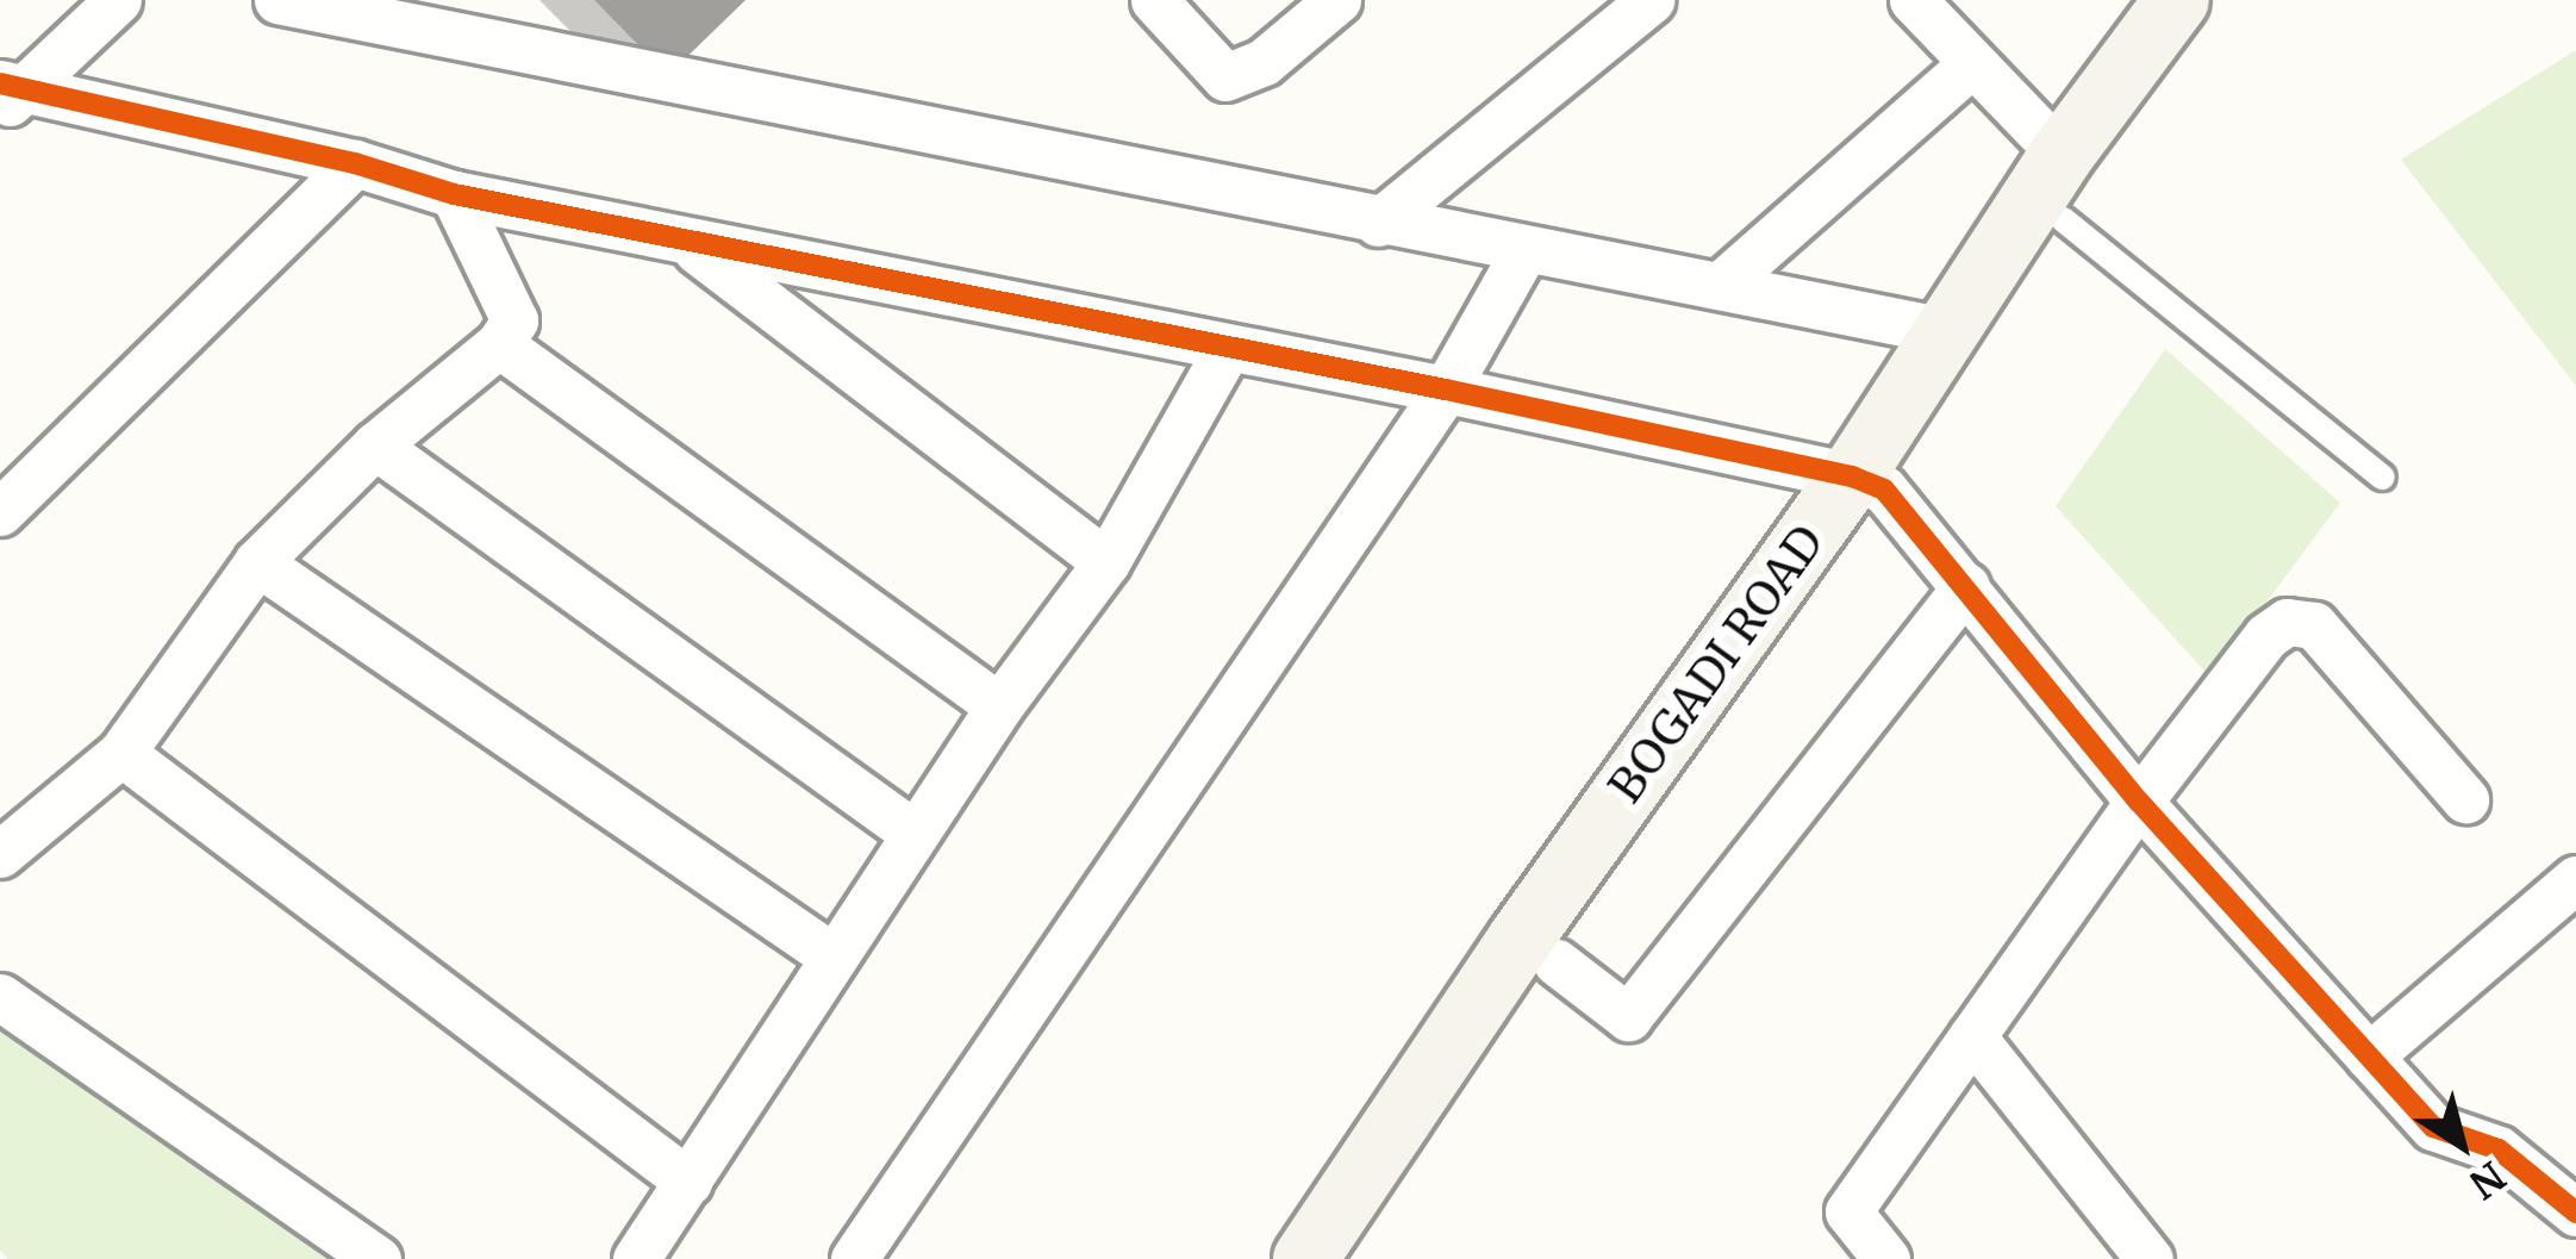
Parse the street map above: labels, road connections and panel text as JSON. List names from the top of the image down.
{
  "streets": {
    "main road": ["BOGADI ROAD"]
  },
  "north": "bottom right"
}
